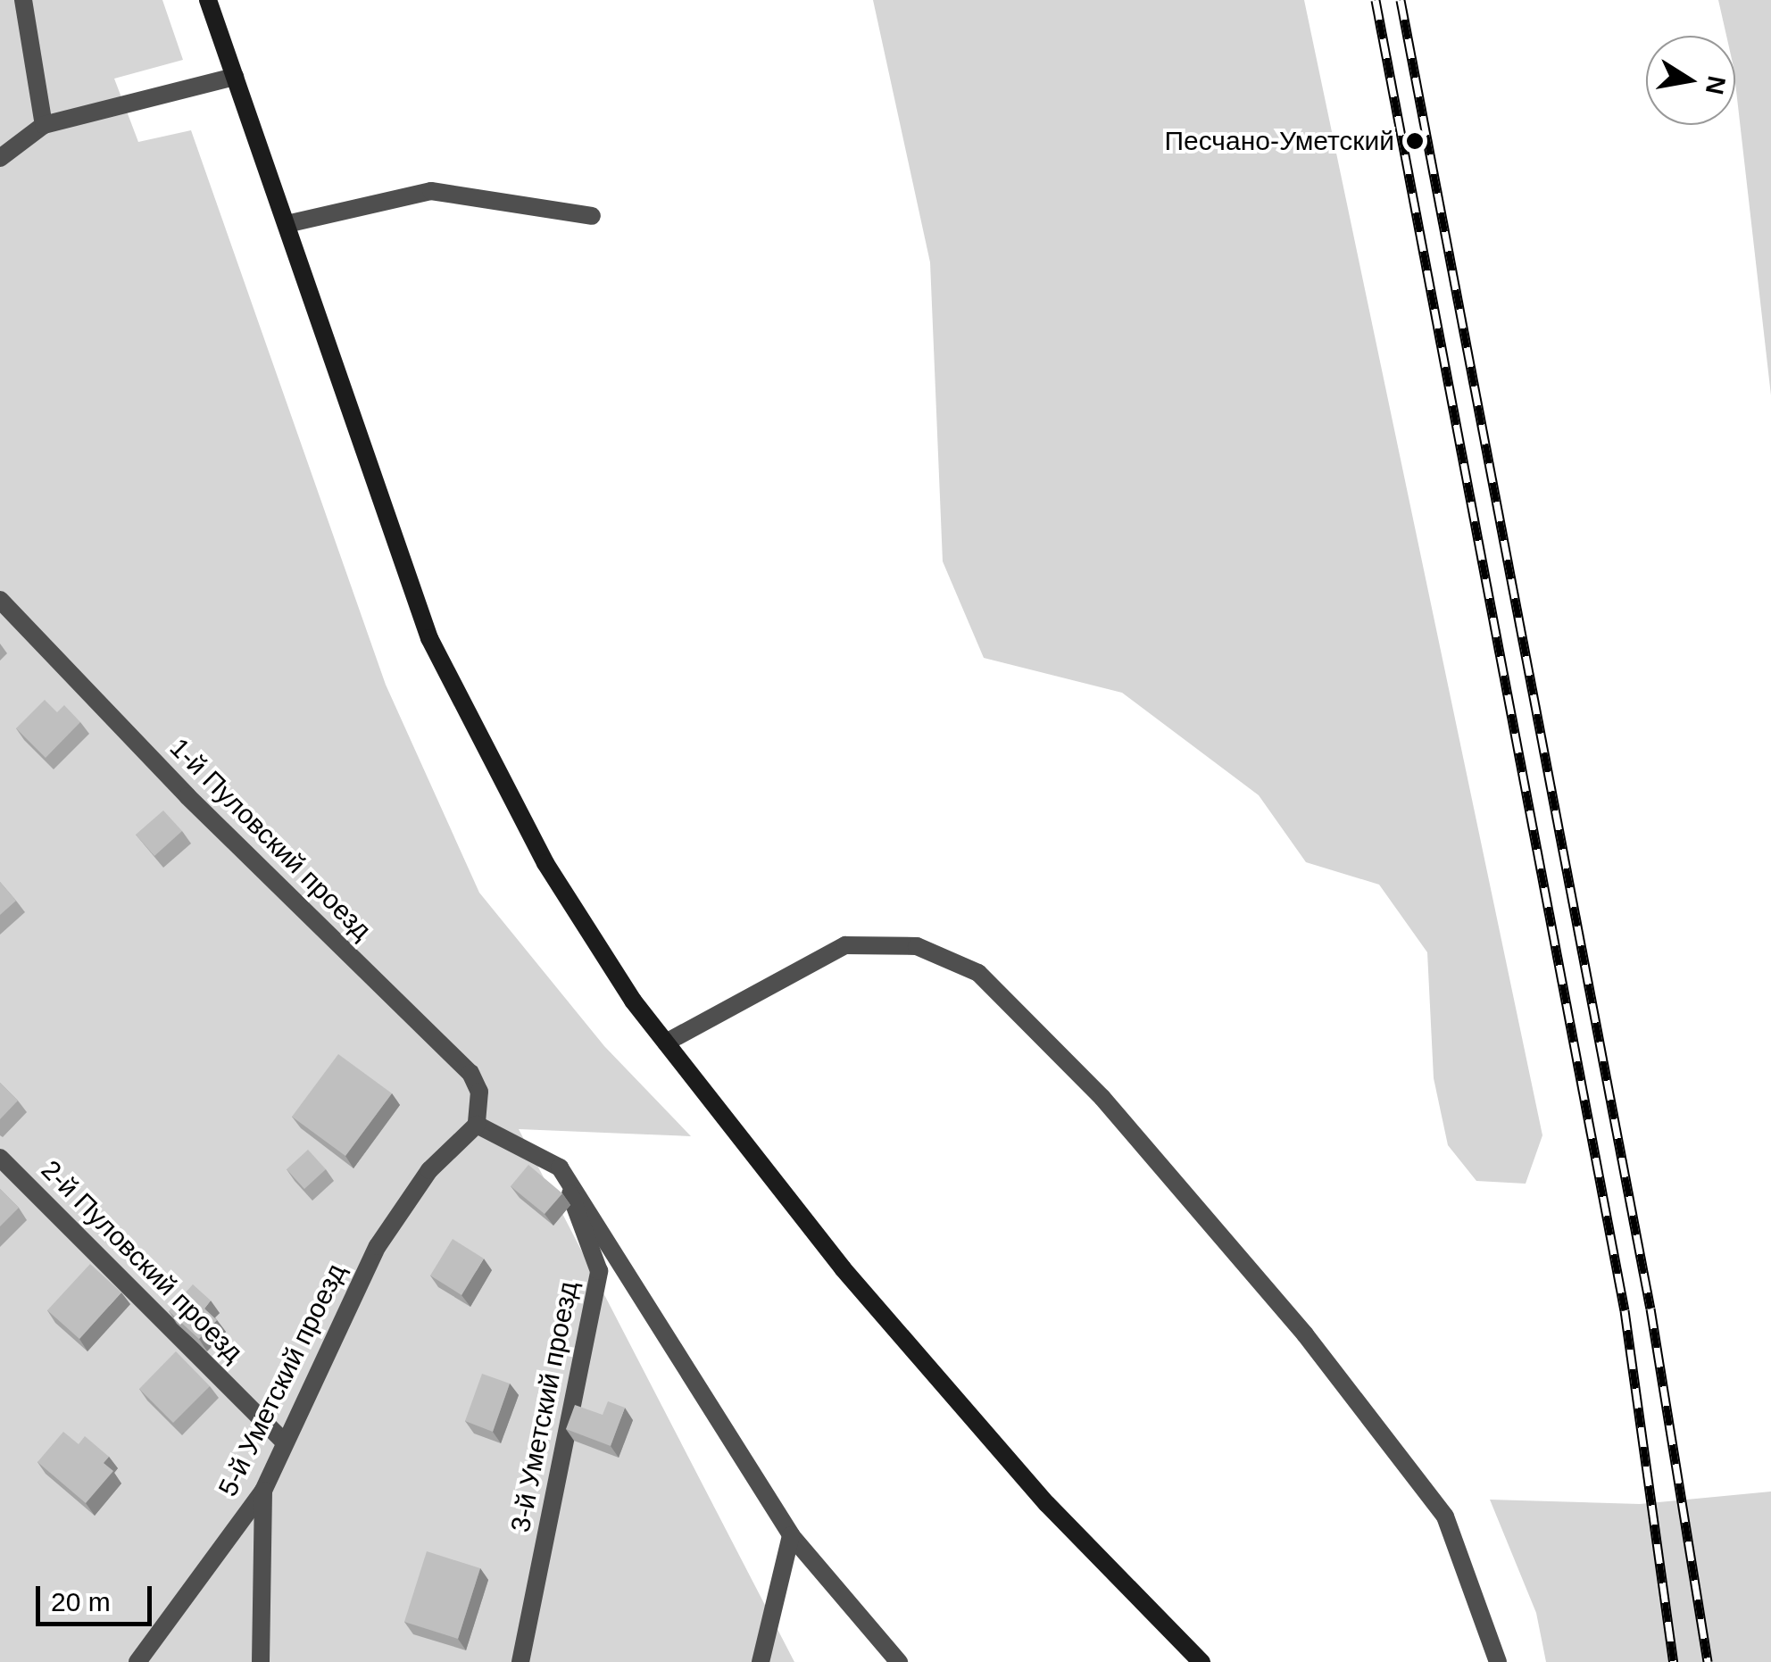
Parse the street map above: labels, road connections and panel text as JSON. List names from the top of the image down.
{
  "streets": {
    "lane": [
      "1-й Пуловский проезд",
      "2-й Пуловский проезд",
      "5-й Уметский проезд",
      "3-й Уметский проезд"
    ]
  },
  "crossings": [
    ["1-й Пуловский проезд", "5-й Уметский проезд"],
    ["2-й Пуловский проезд", "5-й Уметский проезд"]
  ],
  "places": ["Песчано-Уметский"],
  "scale_bar": "20 m",
  "north": "right"
}
